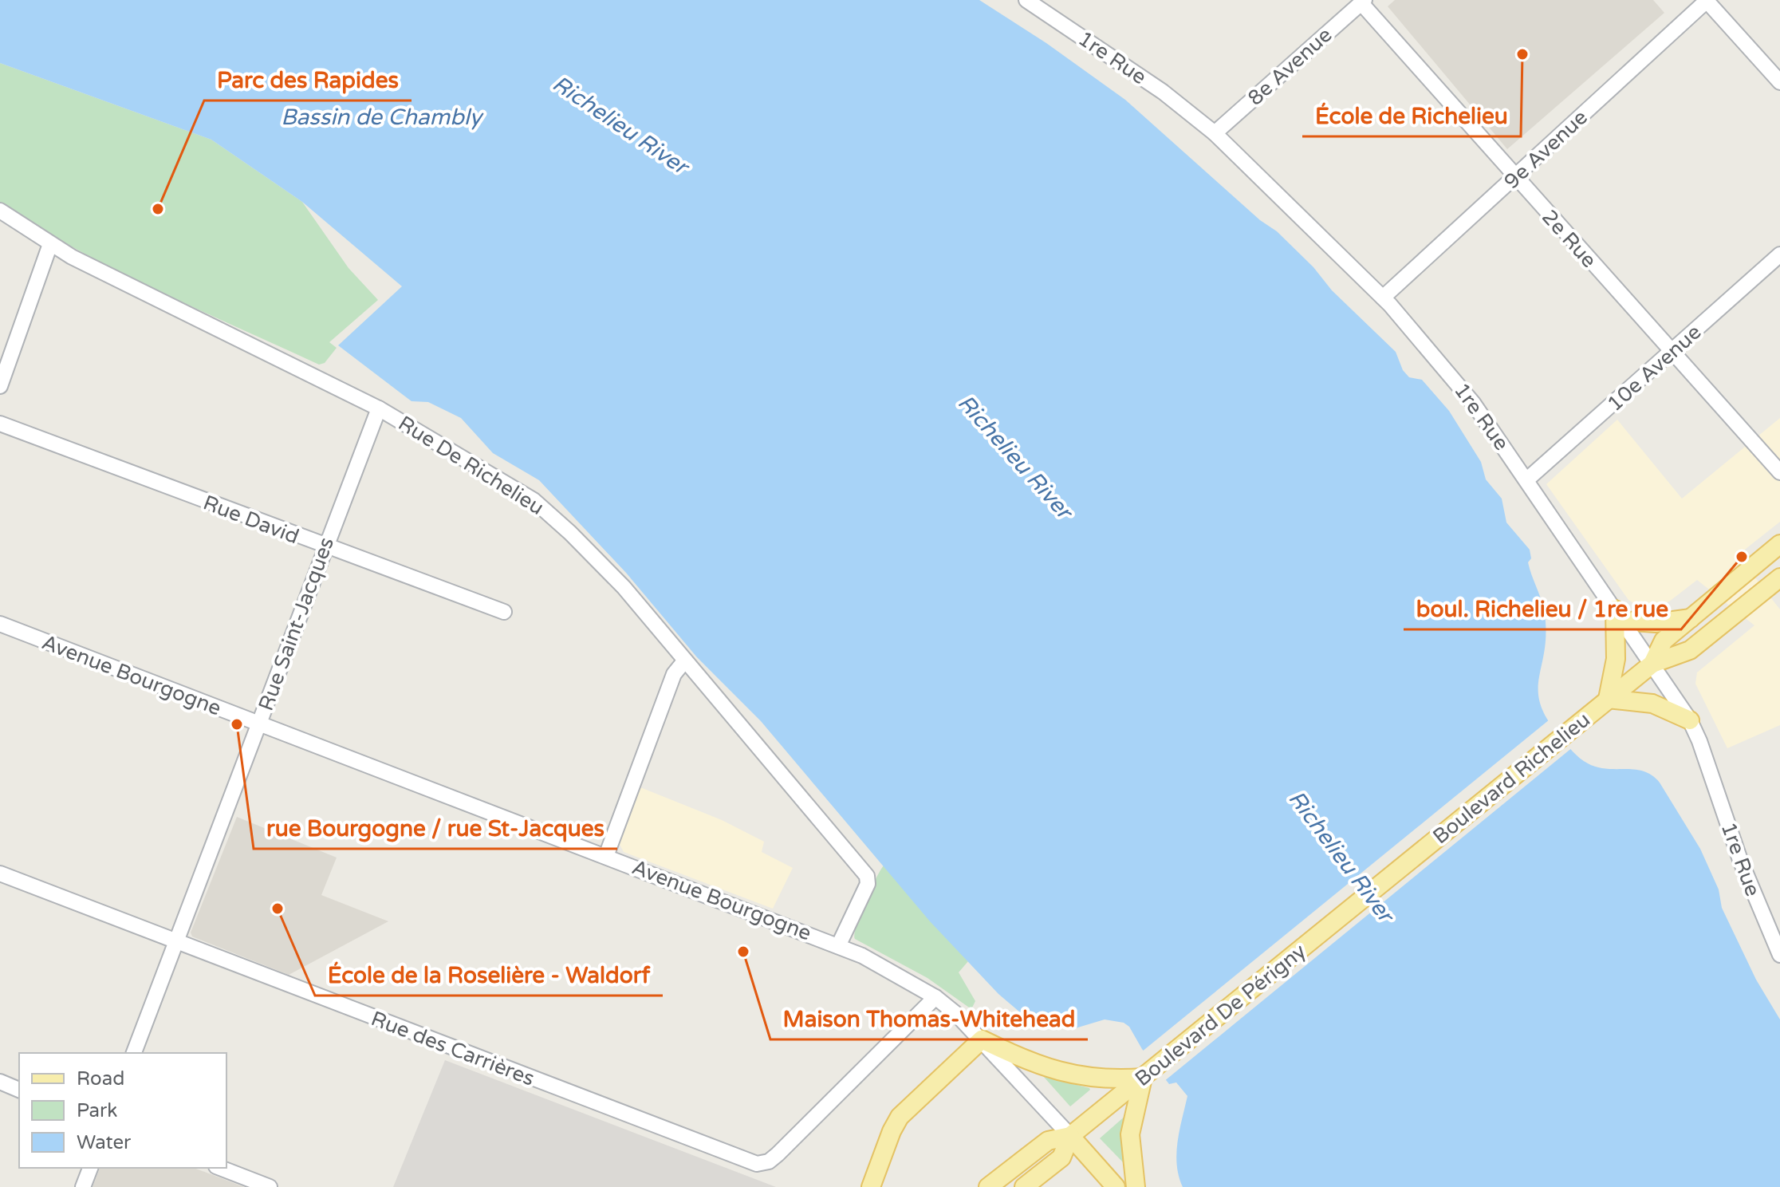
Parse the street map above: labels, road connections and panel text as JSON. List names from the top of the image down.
{
  "streets": {
    "main road": ["Boulevard Richelieu", "Boulevard De Périgny"],
    "street": [
      "1re Rue",
      "8e Avenue",
      "9e Avenue",
      "2e Rue",
      "10e Avenue",
      "Rue De Richelieu",
      "Rue David",
      "Rue Saint-Jacques",
      "Avenue Bourgogne",
      "Rue des Carrières"
    ]
  },
  "crossings": [
    ["1re Rue", "8e Avenue"],
    ["1re Rue", "9e Avenue"],
    ["1re Rue", "10e Avenue"],
    ["1re Rue", "Boulevard Richelieu"],
    ["8e Avenue", "2e Rue"],
    ["9e Avenue", "2e Rue"],
    ["2e Rue", "10e Avenue"],
    ["Rue De Richelieu", "Rue Saint-Jacques"],
    ["Rue De Richelieu", "Avenue Bourgogne"],
    ["Rue David", "Rue Saint-Jacques"],
    ["Rue Saint-Jacques", "Avenue Bourgogne"],
    ["Rue Saint-Jacques", "Rue des Carrières"],
    ["Avenue Bourgogne", "Boulevard De Périgny"],
    ["Avenue Bourgogne", "Rue des Carrières"],
    ["Boulevard Richelieu", "Boulevard De Périgny"]
  ],
  "water": ["Bassin de Chambly", "Richelieu River"],
  "places": [
    "École de Richelieu",
    "Parc des Rapides",
    "boul. Richelieu / 1re rue",
    "rue Bourgogne / rue St-Jacques",
    "École de la Roselière - Waldorf",
    "Maison Thomas-Whitehead"
  ],
  "legend": ["Road", "Park", "Water"]
}
